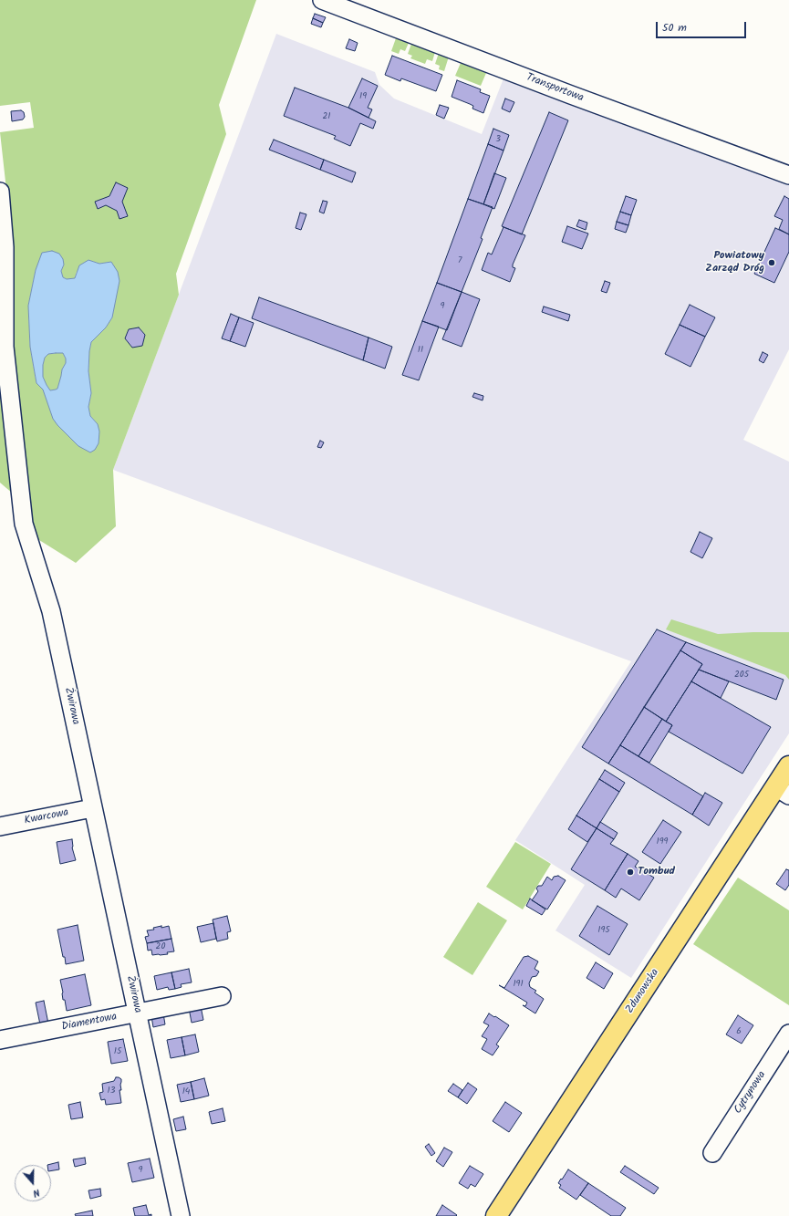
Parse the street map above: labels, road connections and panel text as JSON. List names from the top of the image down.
{
  "streets": {
    "main road": ["Zdunowska"],
    "street": [
      "Transportowa",
      "Żwirowa",
      "Kwarcowa",
      "Diamentowa",
      "Cytrynowa"
    ]
  },
  "crossings": [
    ["Żwirowa", "Kwarcowa"],
    ["Żwirowa", "Diamentowa"]
  ],
  "places": ["Powiatowy Zarząd Dróg", "Tombud"],
  "house_numbers": [
    "19",
    "21",
    "3",
    "7",
    "9",
    "11",
    "205",
    "199",
    "195",
    "20",
    "191",
    "6",
    "15",
    "13",
    "14",
    "9"
  ],
  "scale_bar": "50 m",
  "north": "bottom"
}
